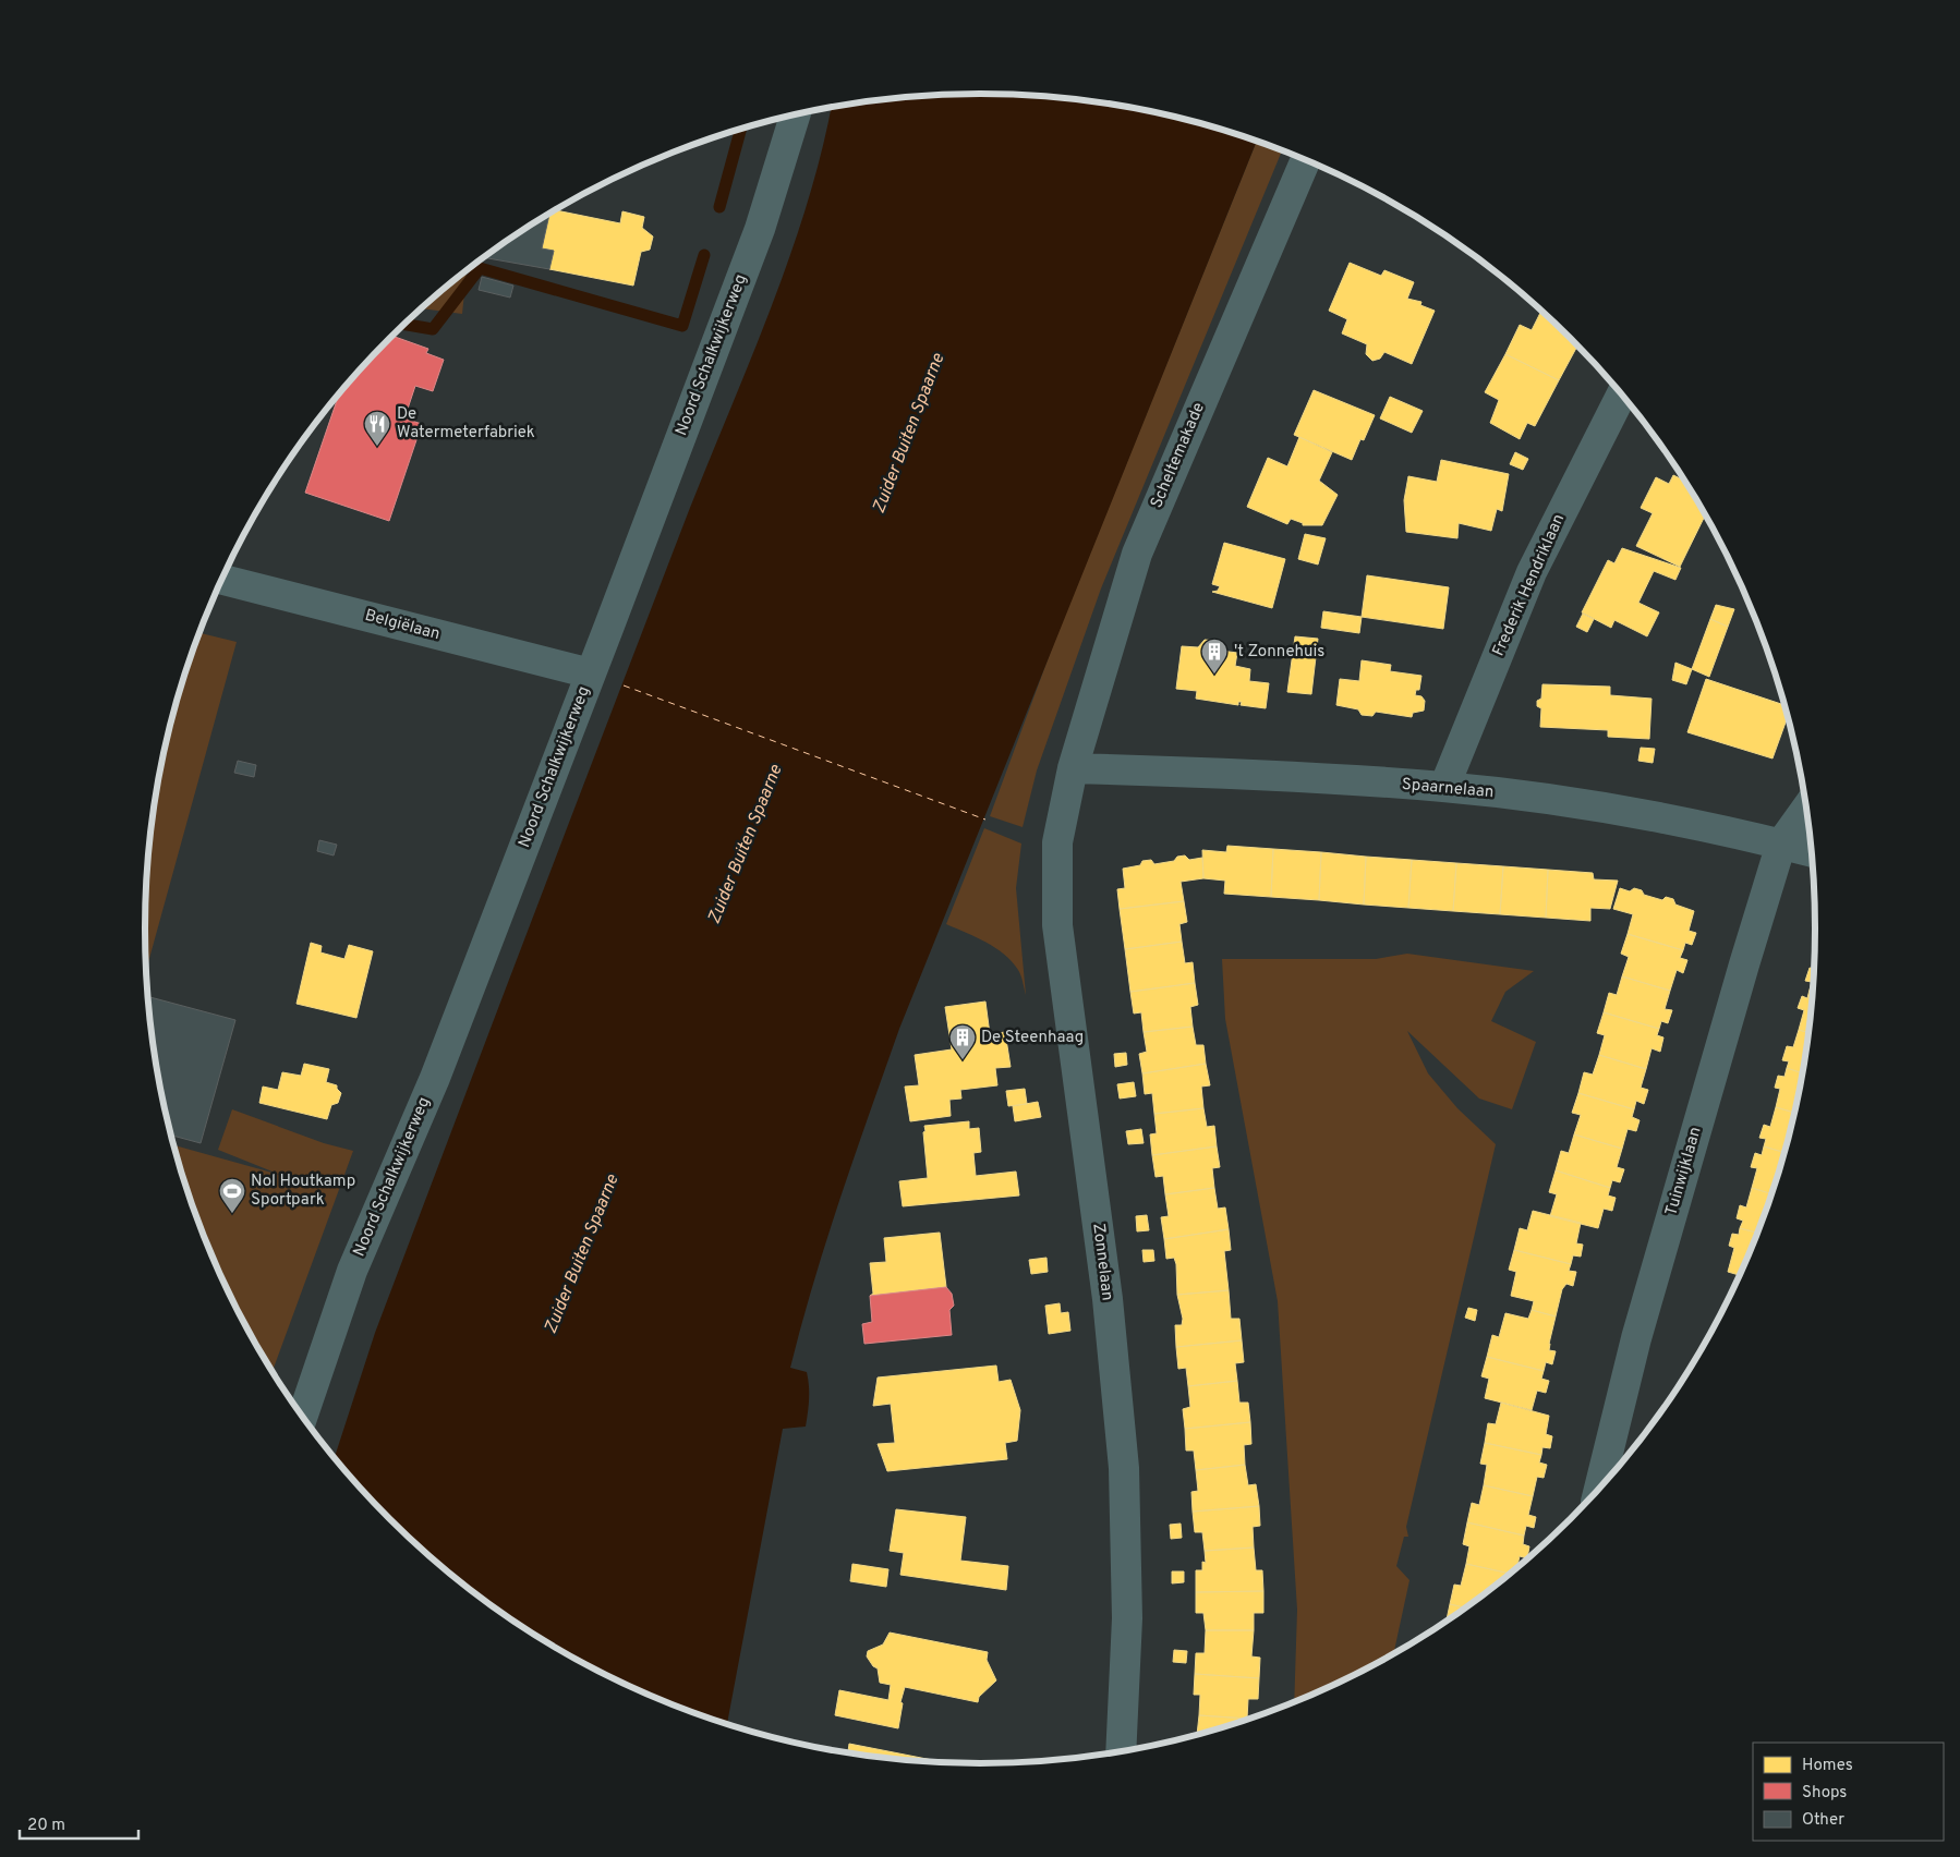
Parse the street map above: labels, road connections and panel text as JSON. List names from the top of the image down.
{
  "streets": {
    "street": [
      "Noord Schalkwijkerweg",
      "Scheltemakade",
      "Frederik Hendriklaan",
      "Belgiëlaan",
      "Spaarnelaan",
      "Tuinwijklaan",
      "Zonnelaan"
    ]
  },
  "crossings": [
    ["Noord Schalkwijkerweg", "Belgiëlaan"],
    ["Scheltemakade", "Spaarnelaan"],
    ["Scheltemakade", "Zonnelaan"],
    ["Frederik Hendriklaan", "Spaarnelaan"],
    ["Spaarnelaan", "Tuinwijklaan"],
    ["Spaarnelaan", "Zonnelaan"]
  ],
  "water": ["Zuider Buiten Spaarne"],
  "places": {
    "restaurant": ["De Watermeterfabriek"],
    "building": ["'t Zonnehuis", "De Steenhaag"],
    "sports": ["Nol Houtkamp Sportpark"]
  },
  "legend": ["Homes", "Shops", "Other"],
  "scale_bar": "20 m"
}
